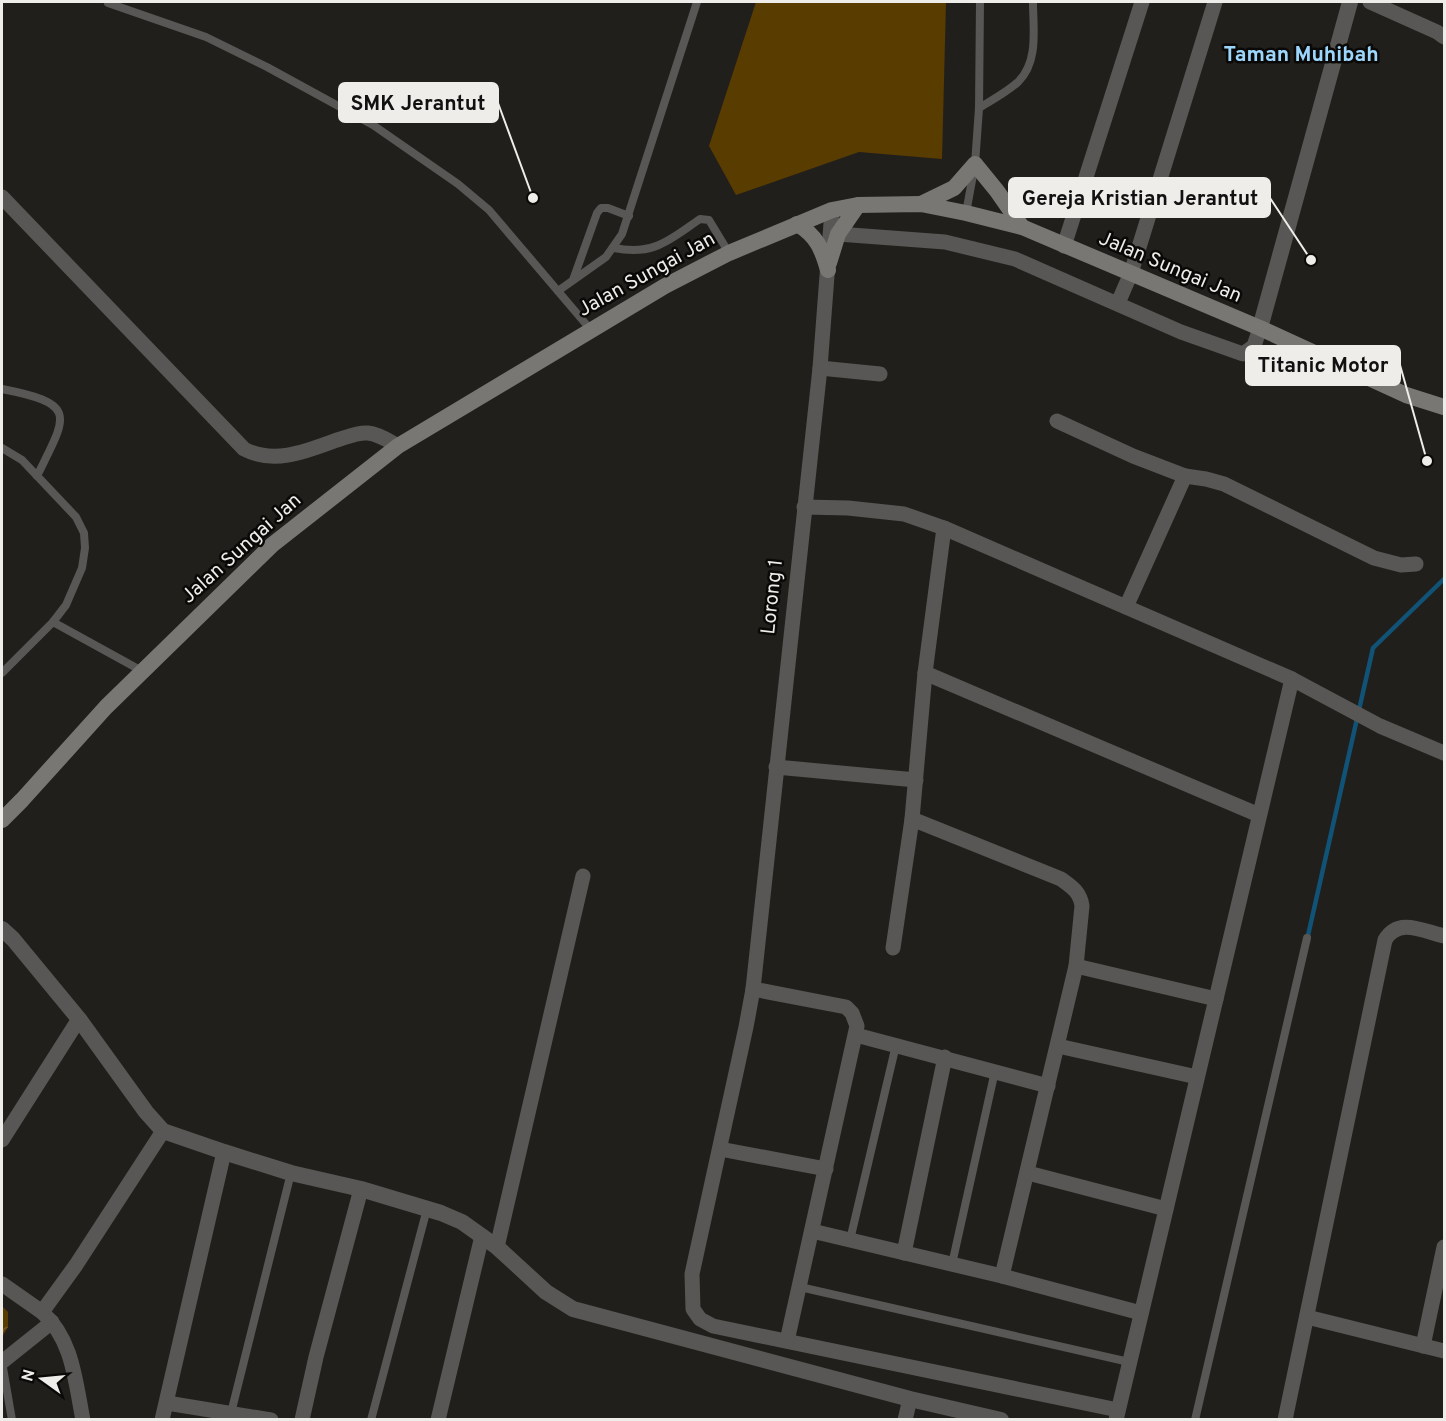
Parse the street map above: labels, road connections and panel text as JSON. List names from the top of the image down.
{
  "streets": {
    "main road": ["Jalan Sungai Jan"],
    "street": ["Lorong 1"]
  },
  "crossings": [
    ["Jalan Sungai Jan", "Lorong 1"]
  ],
  "districts": ["Taman Muhibah"],
  "places": ["SMK Jerantut", "Gereja Kristian Jerantut", "Titanic Motor"],
  "north": "left"
}
